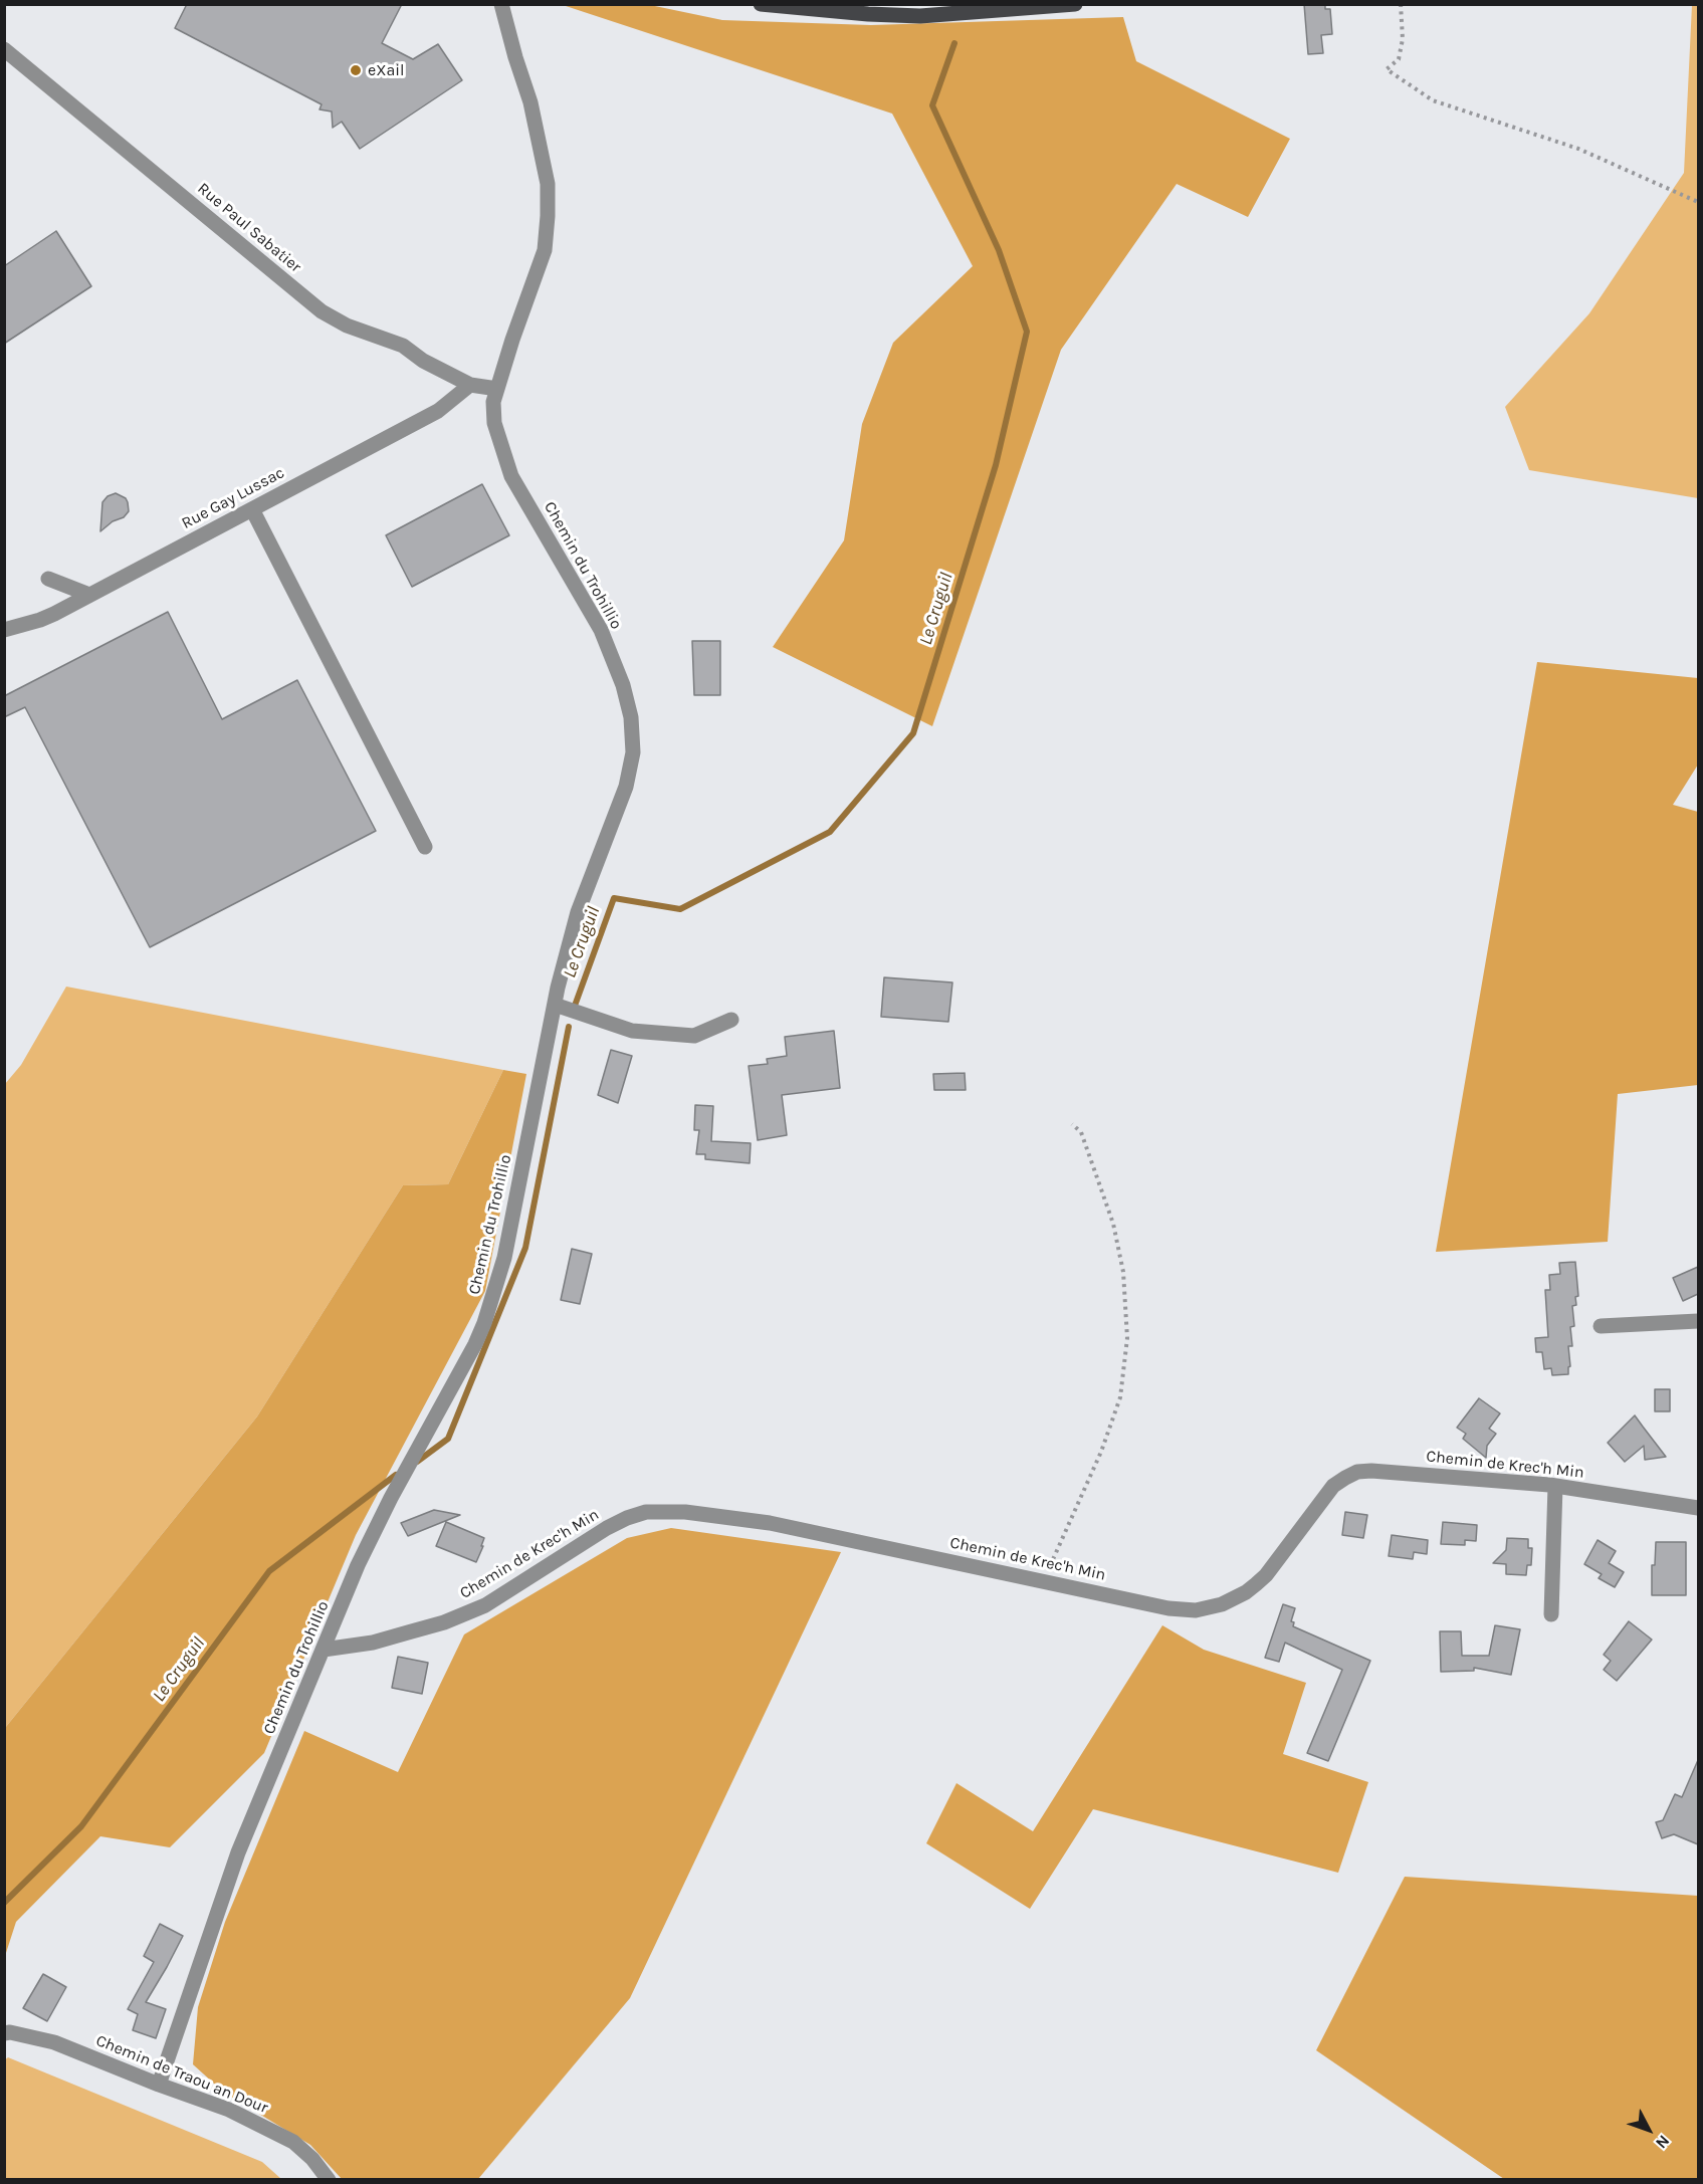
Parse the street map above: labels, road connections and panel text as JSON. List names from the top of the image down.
{
  "streets": {
    "street": [
      "Rue Paul Sabatier",
      "Rue Gay Lussac",
      "Chemin du Trohillio",
      "Chemin de Krec'h Min",
      "Chemin de Traou an Dour"
    ]
  },
  "crossings": [
    ["Rue Paul Sabatier", "Rue Gay Lussac"],
    ["Rue Paul Sabatier", "Chemin du Trohillio"],
    ["Chemin du Trohillio", "Chemin de Krec'h Min"],
    ["Chemin du Trohillio", "Chemin de Traou an Dour"]
  ],
  "water": ["Le Cruguil"],
  "places": ["eXail"],
  "north": "bottom right"
}
